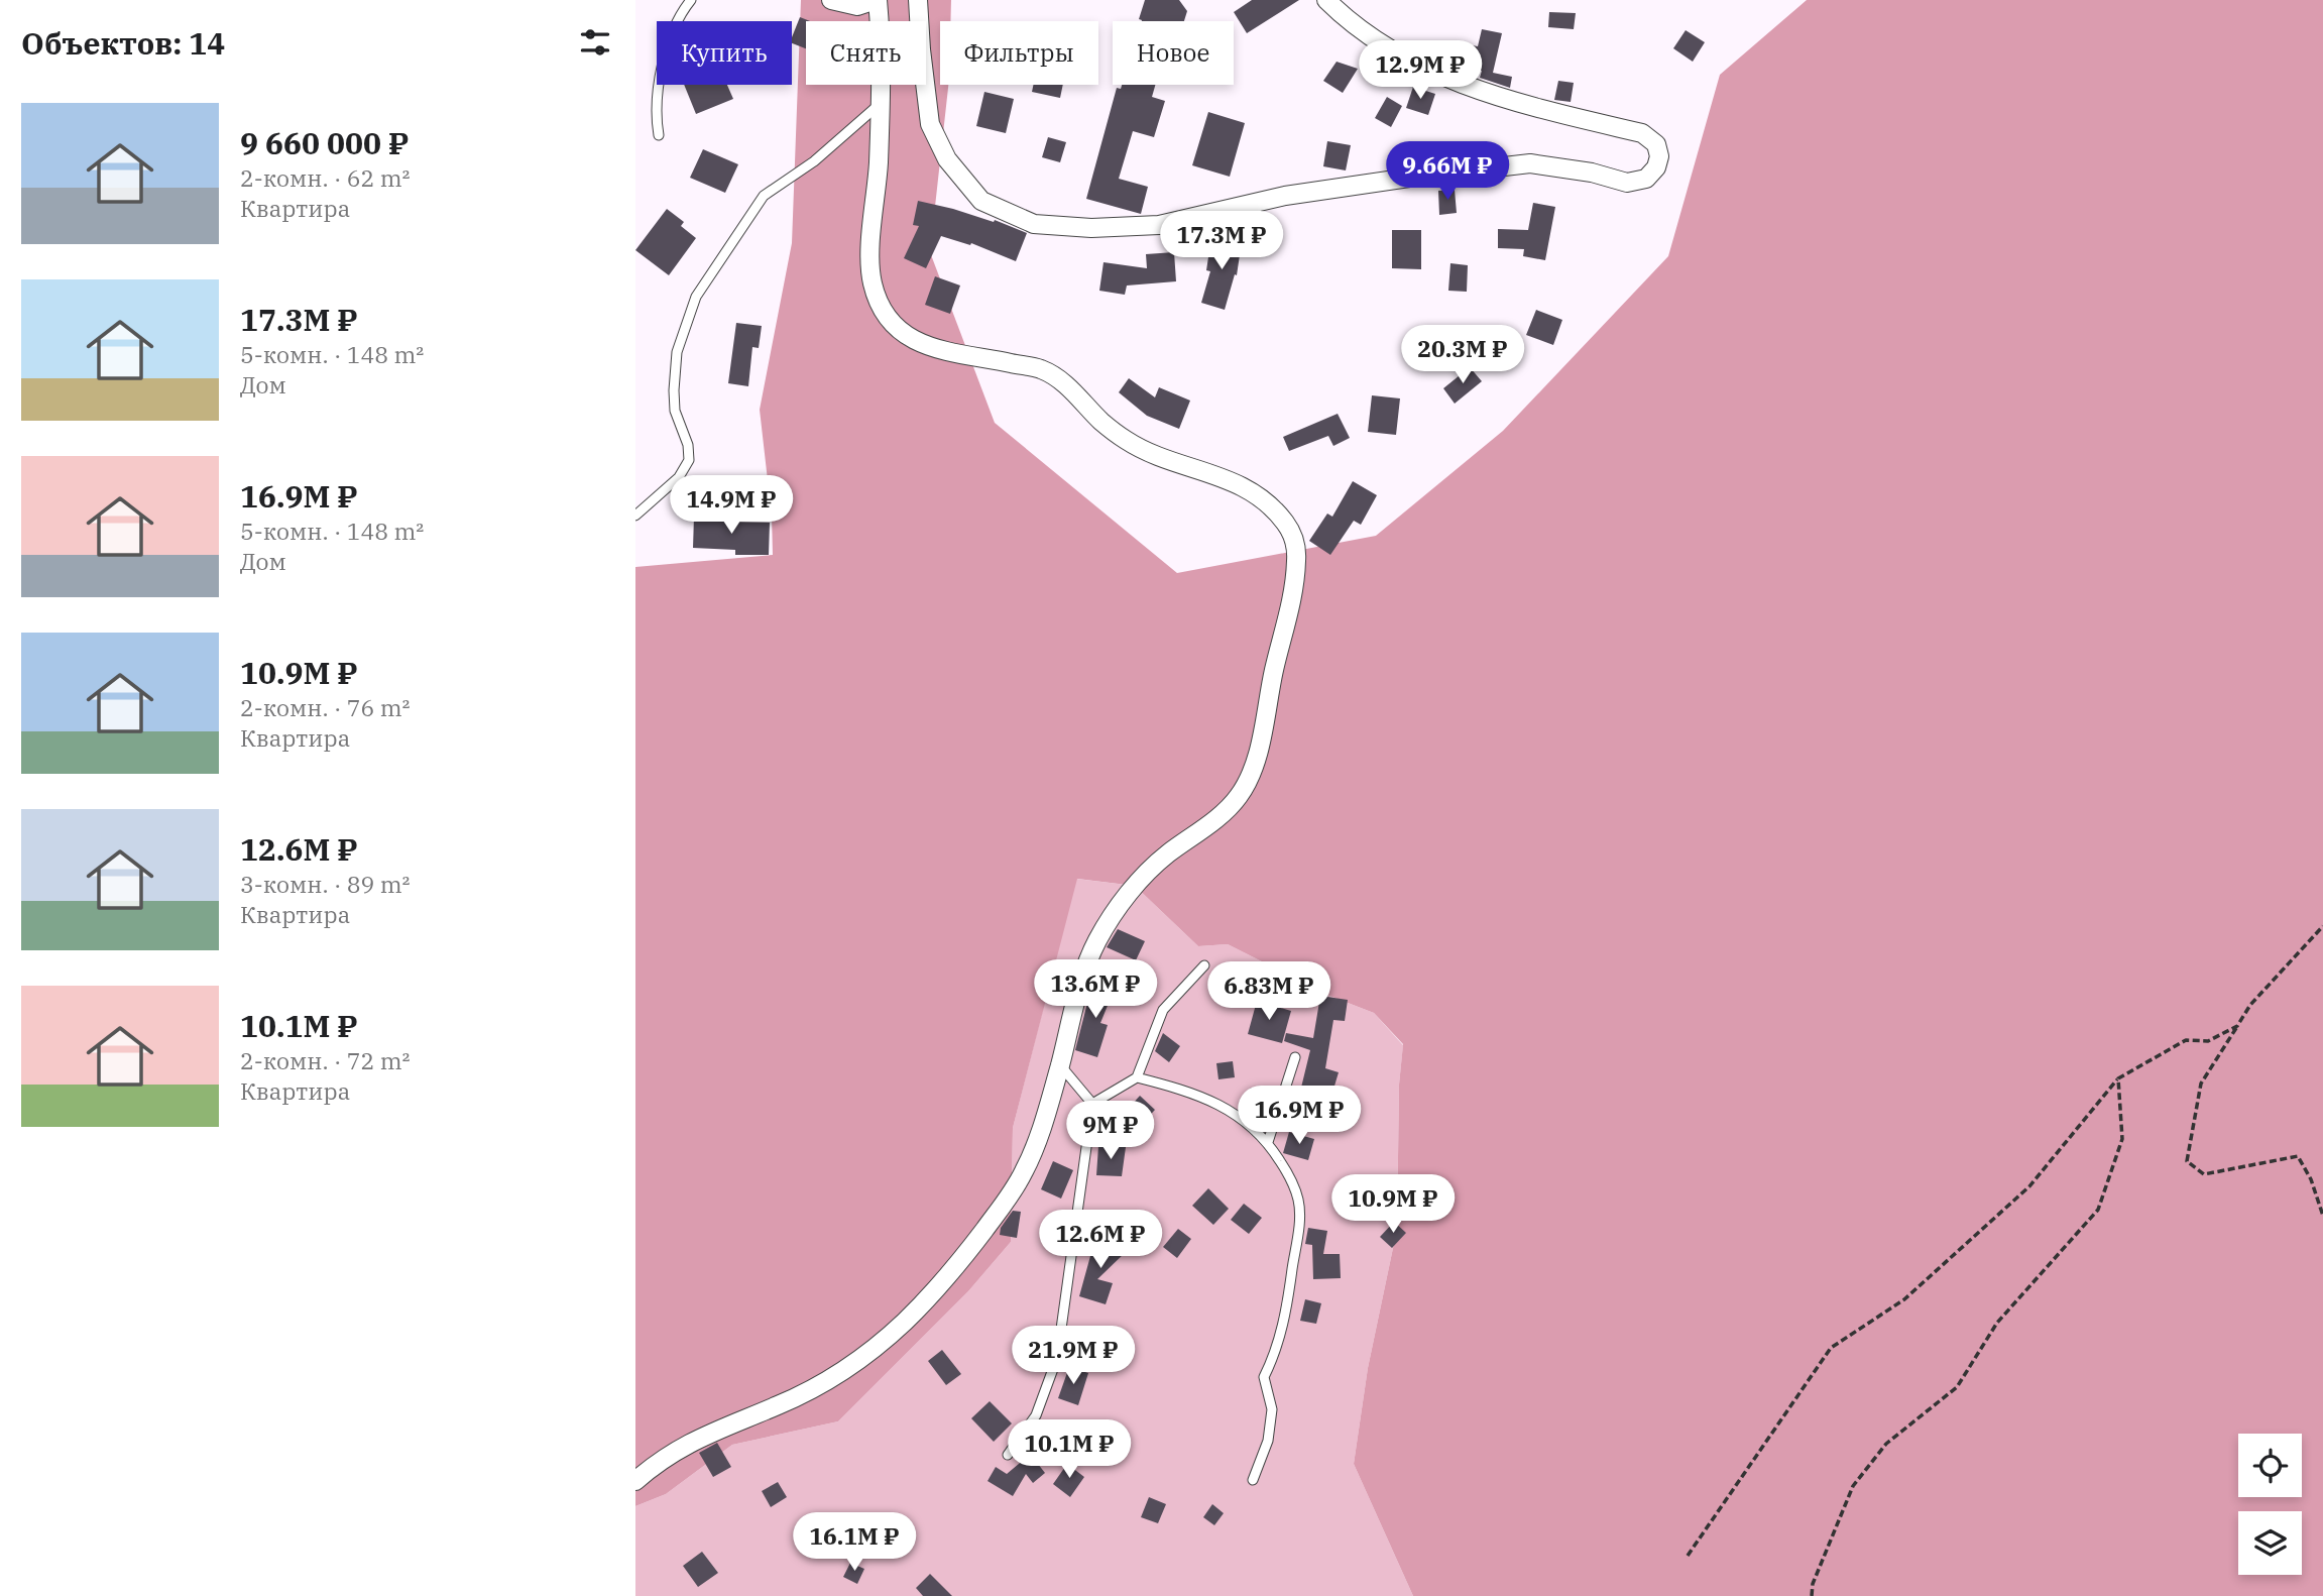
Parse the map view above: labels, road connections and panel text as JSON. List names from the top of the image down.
{
  "page": {
    "heading": "Объектов: 14",
    "chip": [
      "Купить",
      "Снять",
      "Фильтры",
      "Новое"
    ],
    "price": [
      "12.9M ₽",
      "9.66M ₽",
      "17.3M ₽",
      "20.3M ₽",
      "14.9M ₽",
      "13.6M ₽",
      "6.83M ₽",
      "16.9M ₽",
      "9M ₽",
      "10.9M ₽",
      "12.6M ₽",
      "21.9M ₽",
      "10.1M ₽",
      "16.1M ₽"
    ],
    "list": [
      {
        "name": "9 660 000 ₽",
        "note": "2-комн. · 62 m² · Квартира"
      },
      {
        "name": "17.3M ₽",
        "note": "5-комн. · 148 m² · Дом"
      },
      {
        "name": "16.9M ₽",
        "note": "5-комн. · 148 m² · Дом"
      },
      {
        "name": "10.9M ₽",
        "note": "2-комн. · 76 m² · Квартира"
      },
      {
        "name": "12.6M ₽",
        "note": "3-комн. · 89 m² · Квартира"
      },
      {
        "name": "10.1M ₽",
        "note": "2-комн. · 72 m² · Квартира"
      }
    ]
  }
}
